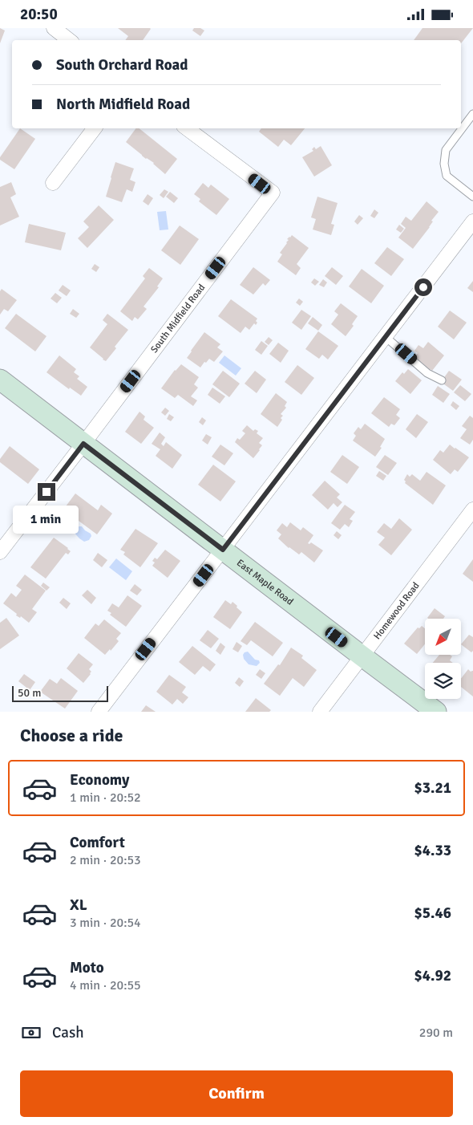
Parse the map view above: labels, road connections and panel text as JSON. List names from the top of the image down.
{
  "streets": {
    "main road": ["East Maple Road"],
    "street": ["South Midfield Road", "Homewood Road"]
  },
  "crossings": [
    ["South Midfield Road", "East Maple Road"],
    ["East Maple Road", "Homewood Road"]
  ],
  "scale_bar": "50 m",
  "north": "bottom left",
  "page": {
    "status": "20:50",
    "banner": ["South Orchard Road", "North Midfield Road"],
    "bubble": "1 min",
    "scale": "50 m",
    "heading": "Choose a ride",
    "list": [
      {
        "name": "Economy",
        "note": "1 min · 20:52",
        "value": "$3.21"
      },
      {
        "name": "Comfort",
        "note": "2 min · 20:53",
        "value": "$4.33"
      },
      {
        "name": "XL",
        "note": "3 min · 20:54",
        "value": "$5.46"
      },
      {
        "name": "Moto",
        "note": "4 min · 20:55",
        "value": "$4.92"
      }
    ],
    "pay": ["Cash", "290 m"],
    "buttons": "Confirm"
  }
}
